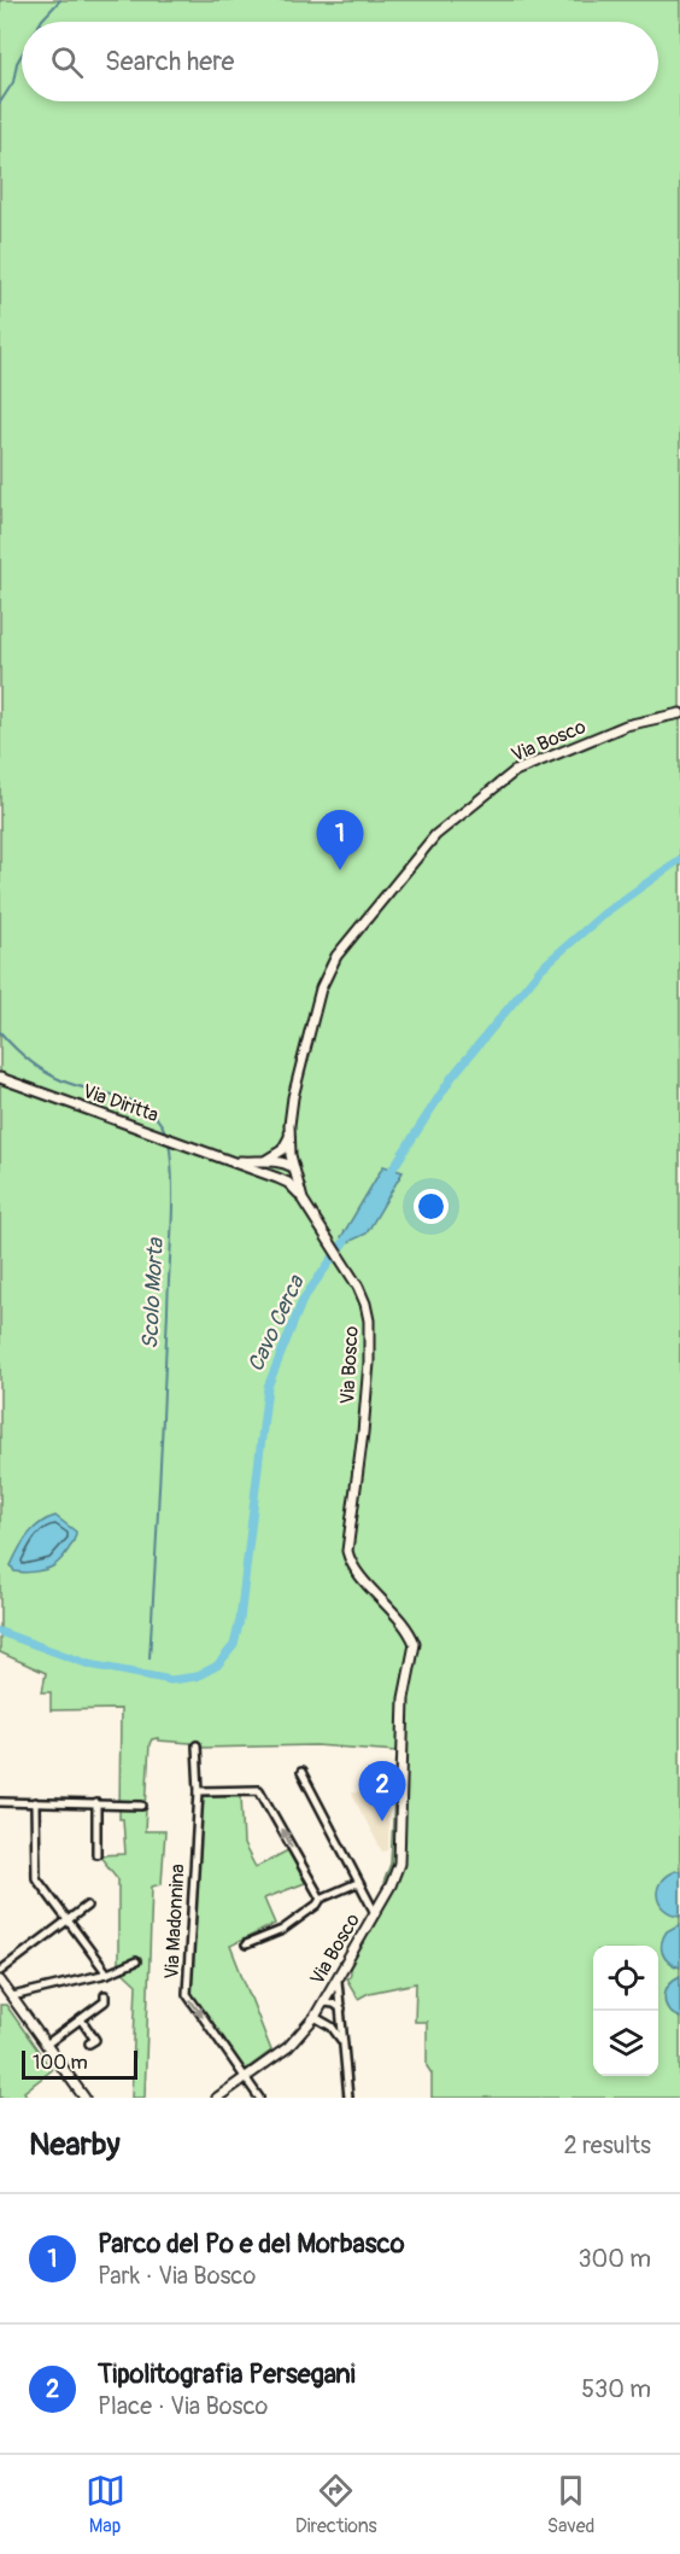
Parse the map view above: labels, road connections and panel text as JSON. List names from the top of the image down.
{
  "streets": {
    "street": ["Via Bosco", "Via Diritta", "Via Madonnina"]
  },
  "crossings": [
    ["Via Bosco", "Via Diritta"],
    ["Via Bosco", "Via Madonnina"]
  ],
  "one_way": ["Via Madonnina"],
  "water": ["Scolo Morta", "Cavo Cerca"],
  "scale_bar": "100 m",
  "page": {
    "search": "Search here",
    "pins": ["1", "2"],
    "scale": "100 m",
    "heading": ["Nearby", "2 results"],
    "list": [
      {
        "mark": "1",
        "name": "Parco del Po e del Morbasco",
        "note": "Park · Via Bosco",
        "value": "300 m"
      },
      {
        "mark": "2",
        "name": "Tipolitografia Persegani",
        "note": "Place · Via Bosco",
        "value": "530 m"
      }
    ],
    "nav": ["Map", "Directions", "Saved"]
  }
}
